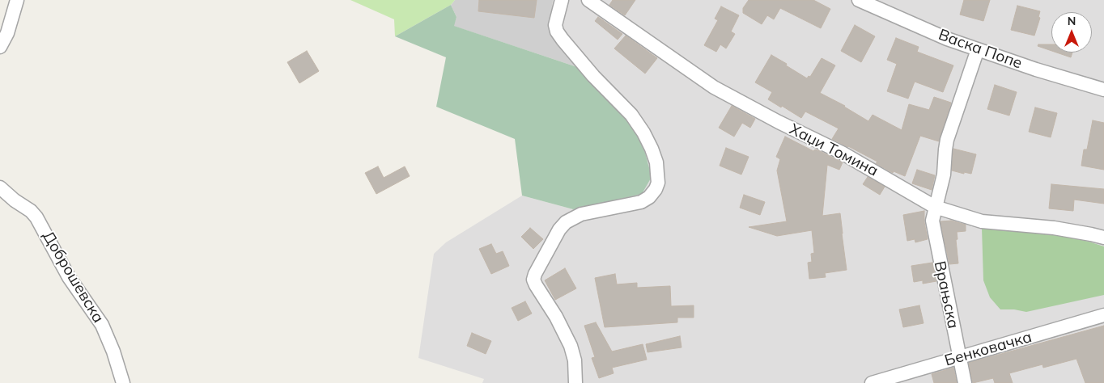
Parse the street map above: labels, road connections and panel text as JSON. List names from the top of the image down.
{
  "streets": {
    "street": [
      "Васка Попе",
      "Хаџи Томина",
      "Доброшевска",
      "Врањска",
      "Бенковачка"
    ]
  },
  "crossings": [
    ["Васка Попе", "Врањска"],
    ["Хаџи Томина", "Врањска"],
    ["Врањска", "Бенковачка"]
  ],
  "north": "top"
}
